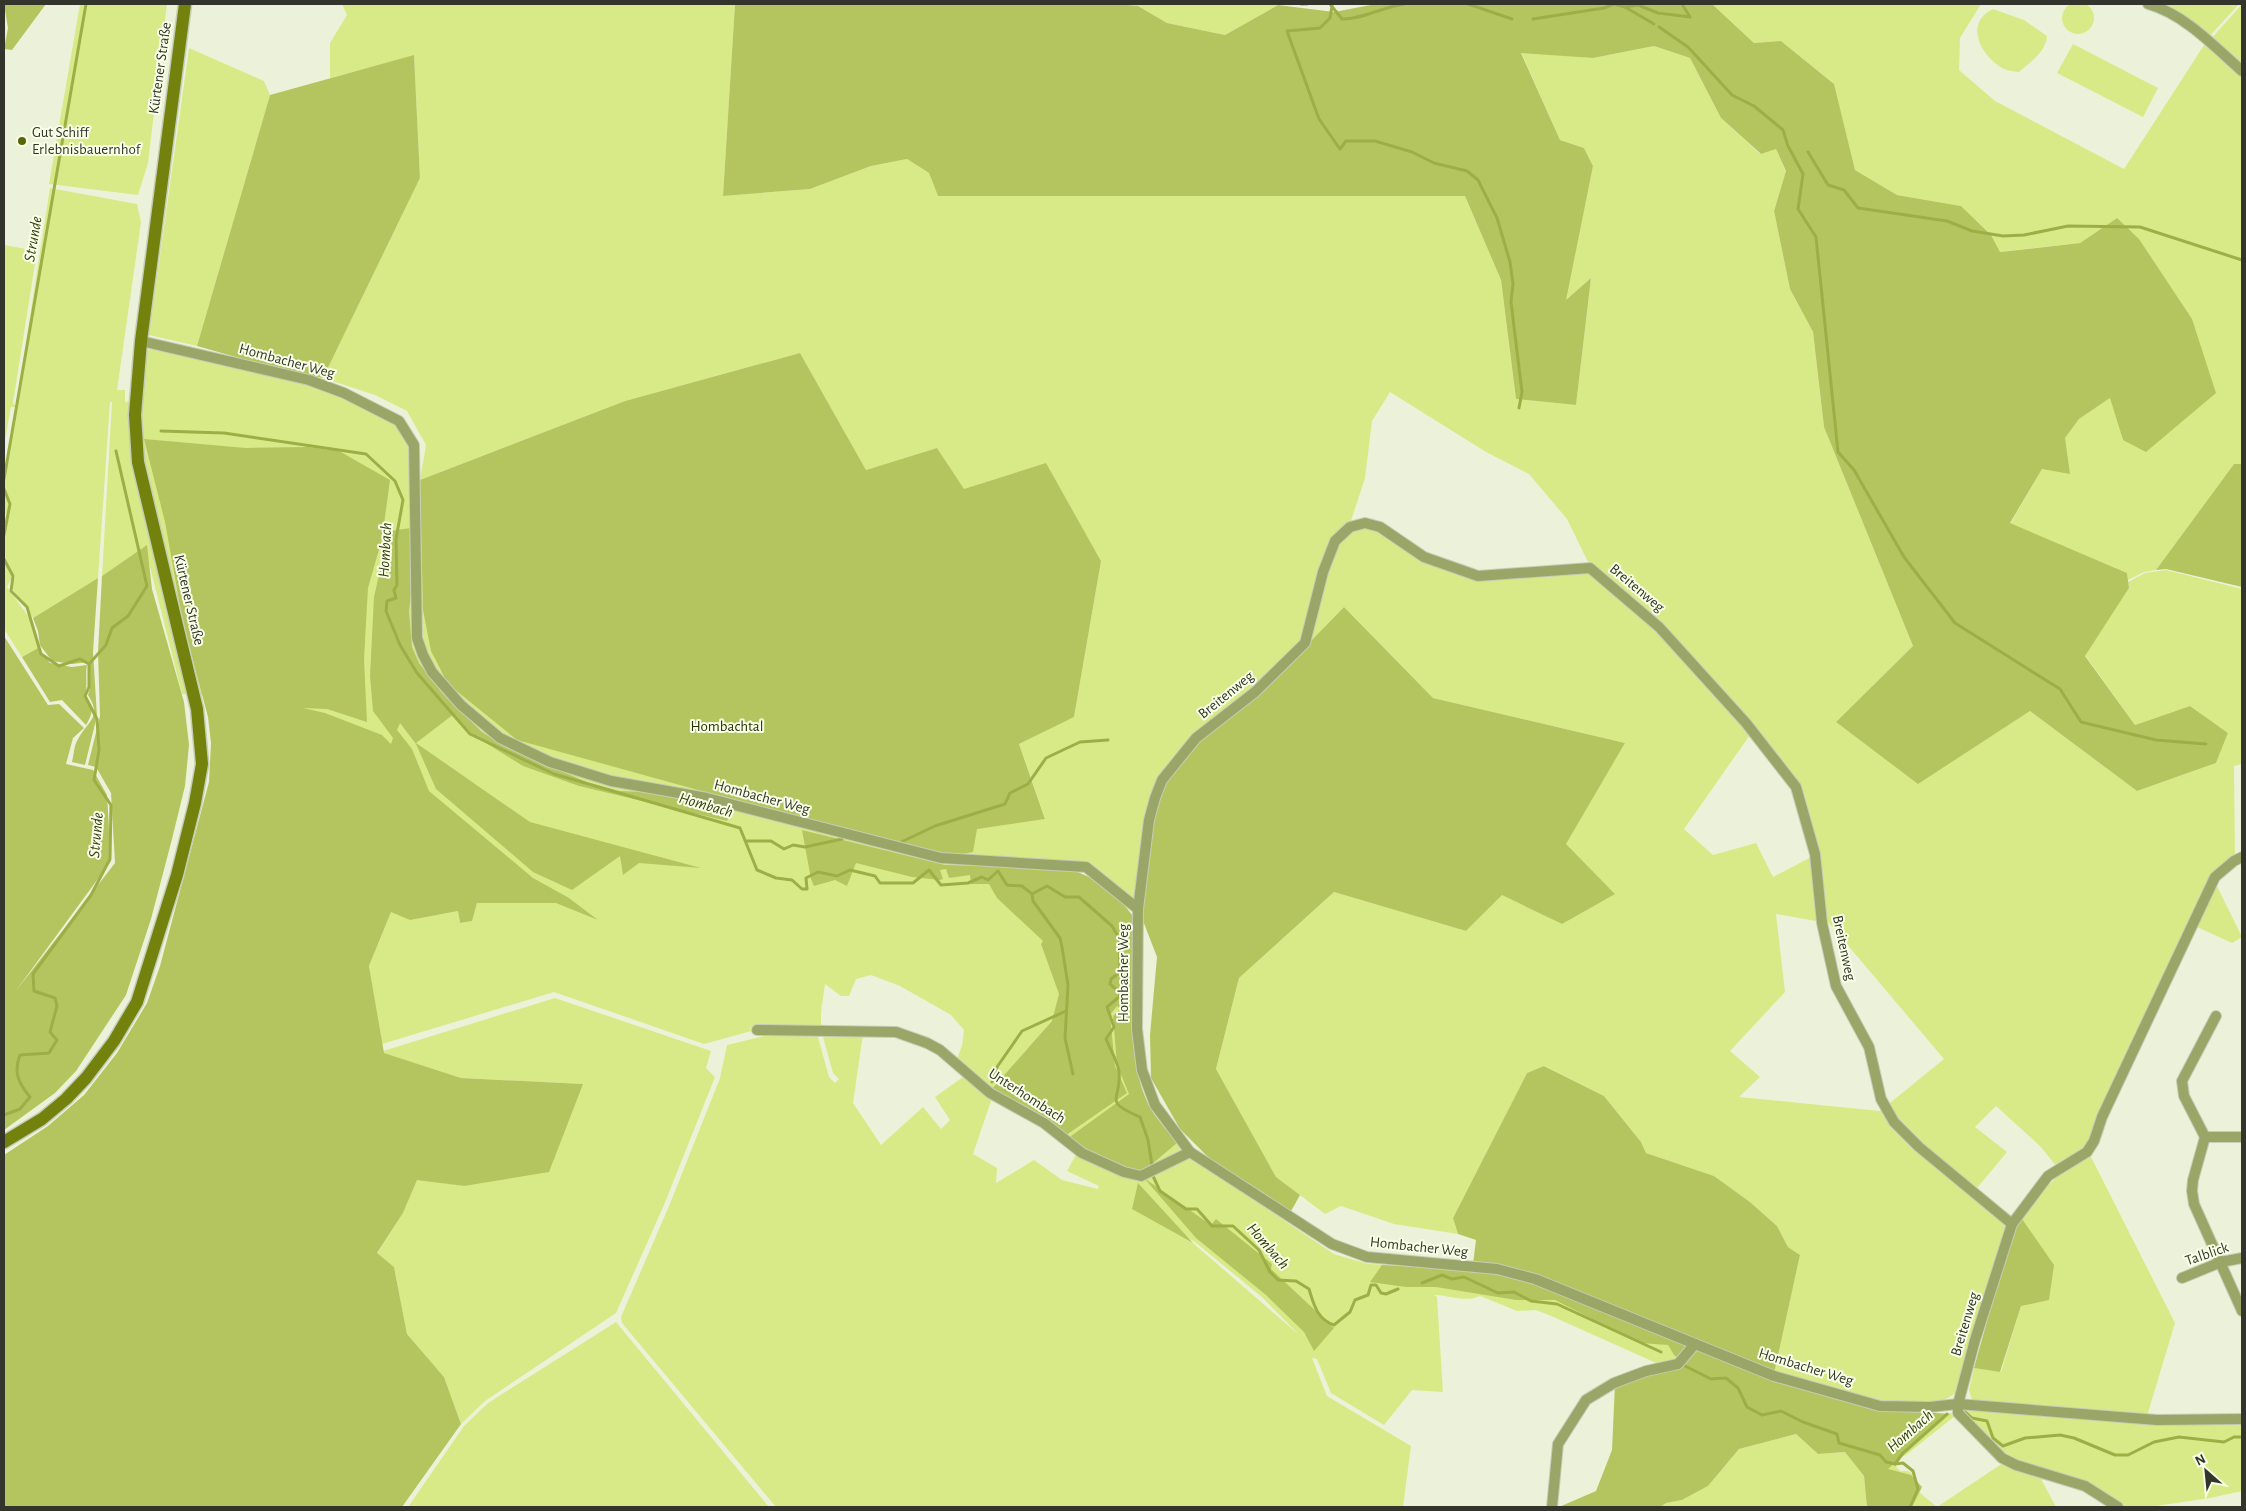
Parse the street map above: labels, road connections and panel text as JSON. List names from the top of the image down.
{
  "streets": {
    "main road": ["Kürtener Straße"],
    "street": [
      "Hombacher Weg",
      "Breitenweg",
      "Unterhombach",
      "Talblick"
    ]
  },
  "crossings": [
    ["Kürtener Straße", "Hombacher Weg"],
    ["Hombacher Weg", "Breitenweg"],
    ["Hombacher Weg", "Unterhombach"]
  ],
  "water": ["Strunde", "Hombach"],
  "parks": ["Hombachtal"],
  "places": ["Gut Schiff Erlebnisbauernhof"],
  "north": "top left"
}
